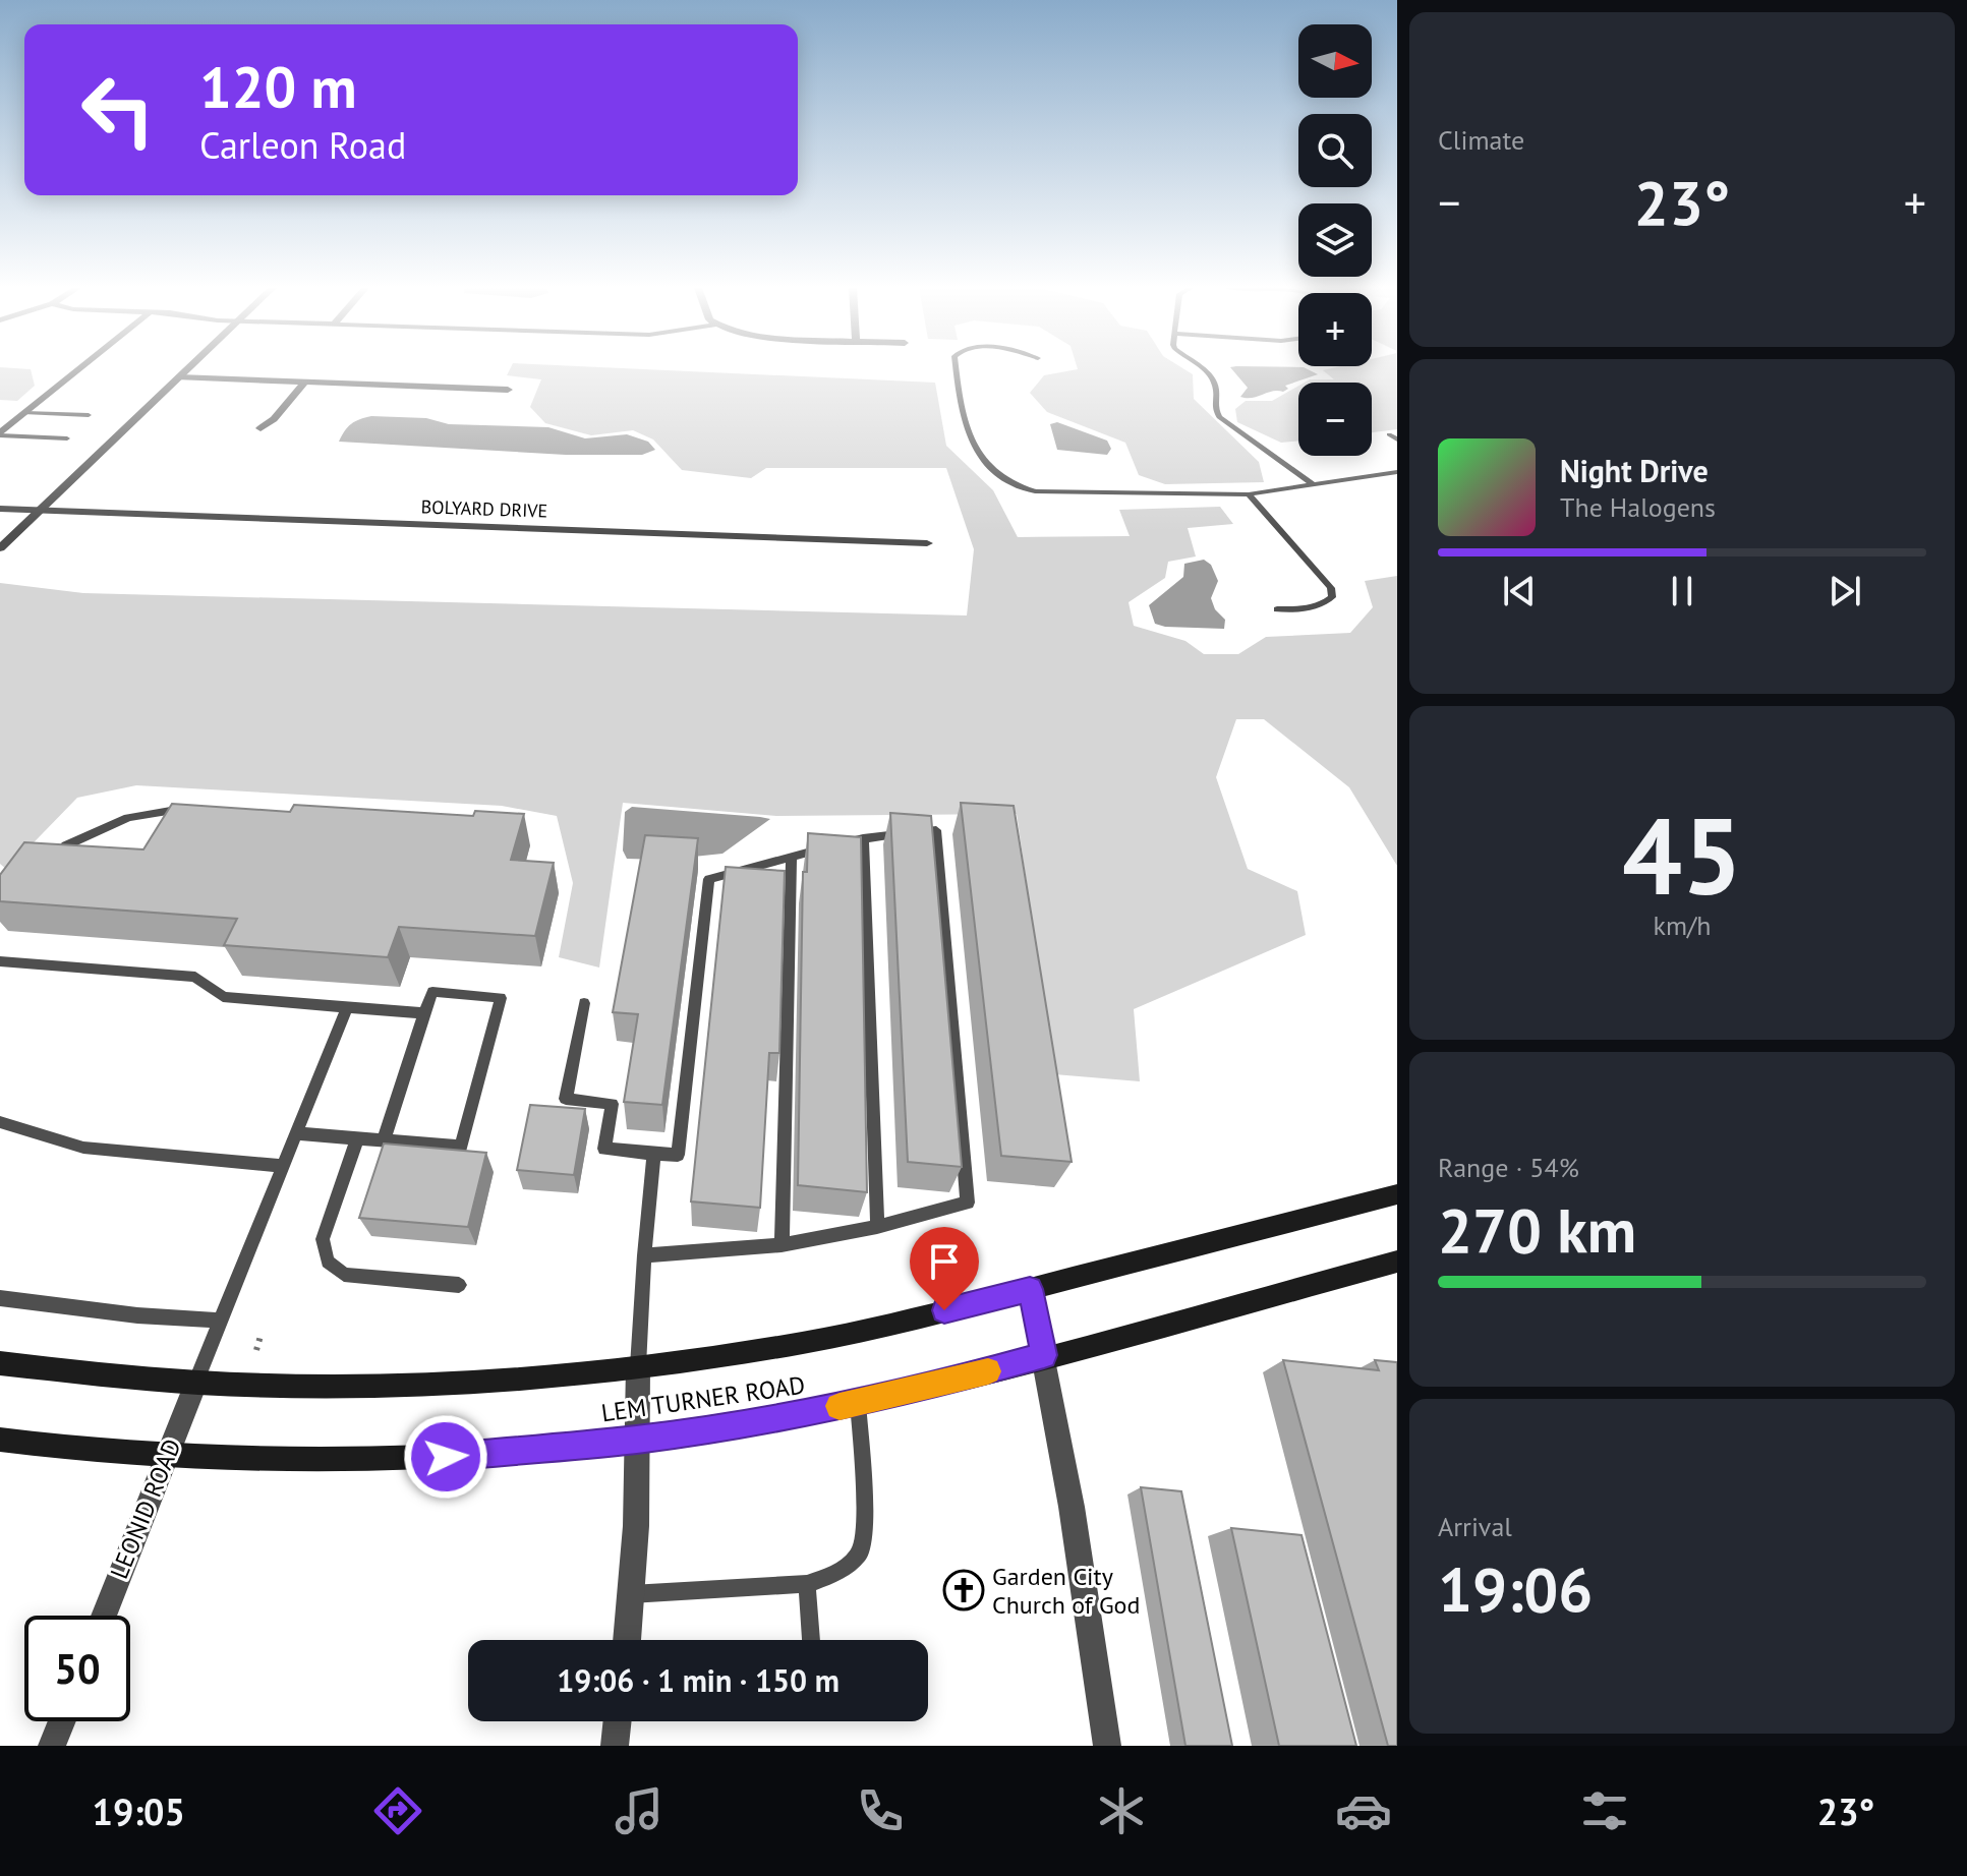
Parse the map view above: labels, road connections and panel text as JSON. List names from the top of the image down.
{
  "streets": {
    "main road": ["LEM TURNER ROAD"],
    "street": ["BOLYARD DRIVE", "LEONID ROAD"]
  },
  "crossings": [
    ["LEM TURNER ROAD", "LEONID ROAD"]
  ],
  "places": {
    "church": ["Garden City Church of God"]
  },
  "north": "right",
  "page": {
    "tile": [
      "Climate",
      ["45", "km/h"],
      ["Range · 54%", "270 km"],
      ["Arrival", "19:06"]
    ],
    "map_buttons": ["+", "−"],
    "turn": ["120 m", "Carleon Road"],
    "heat": ["−", "23°", "+"],
    "song": ["Night Drive", "The Halogens"],
    "limit": "50",
    "trip": "19:06 · 1 min · 150 m",
    "tabs": ["19:05", "23°"]
  }
}
